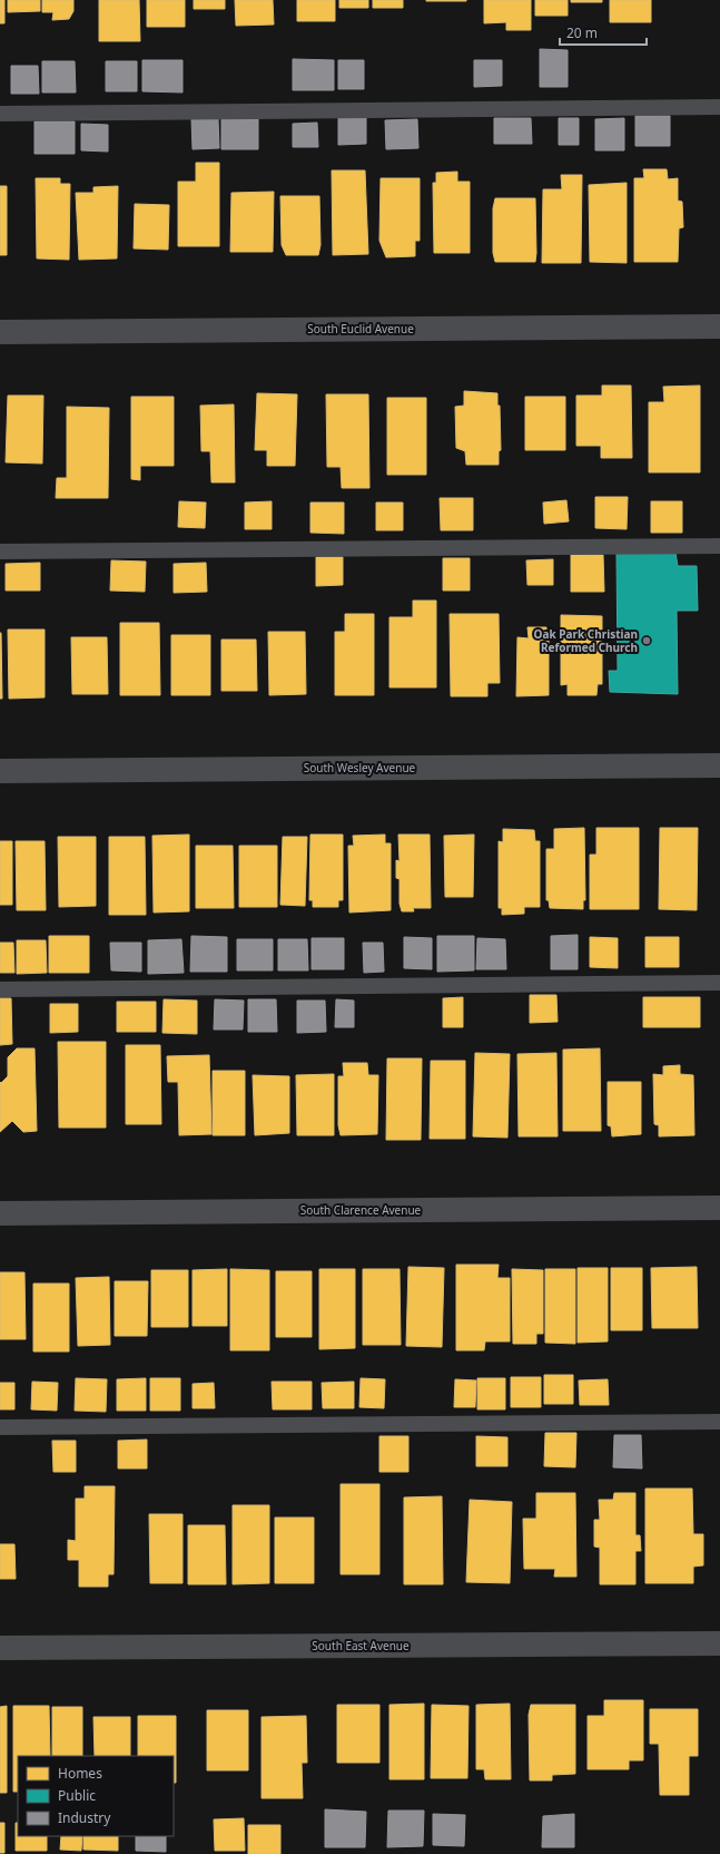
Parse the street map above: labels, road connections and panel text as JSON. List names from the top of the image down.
{
  "streets": {
    "street": [
      "South Euclid Avenue",
      "South Wesley Avenue",
      "South Clarence Avenue",
      "South East Avenue"
    ]
  },
  "places": ["Oak Park Christian Reformed Church"],
  "legend": ["Homes", "Public", "Industry"],
  "scale_bar": "20 m"
}
